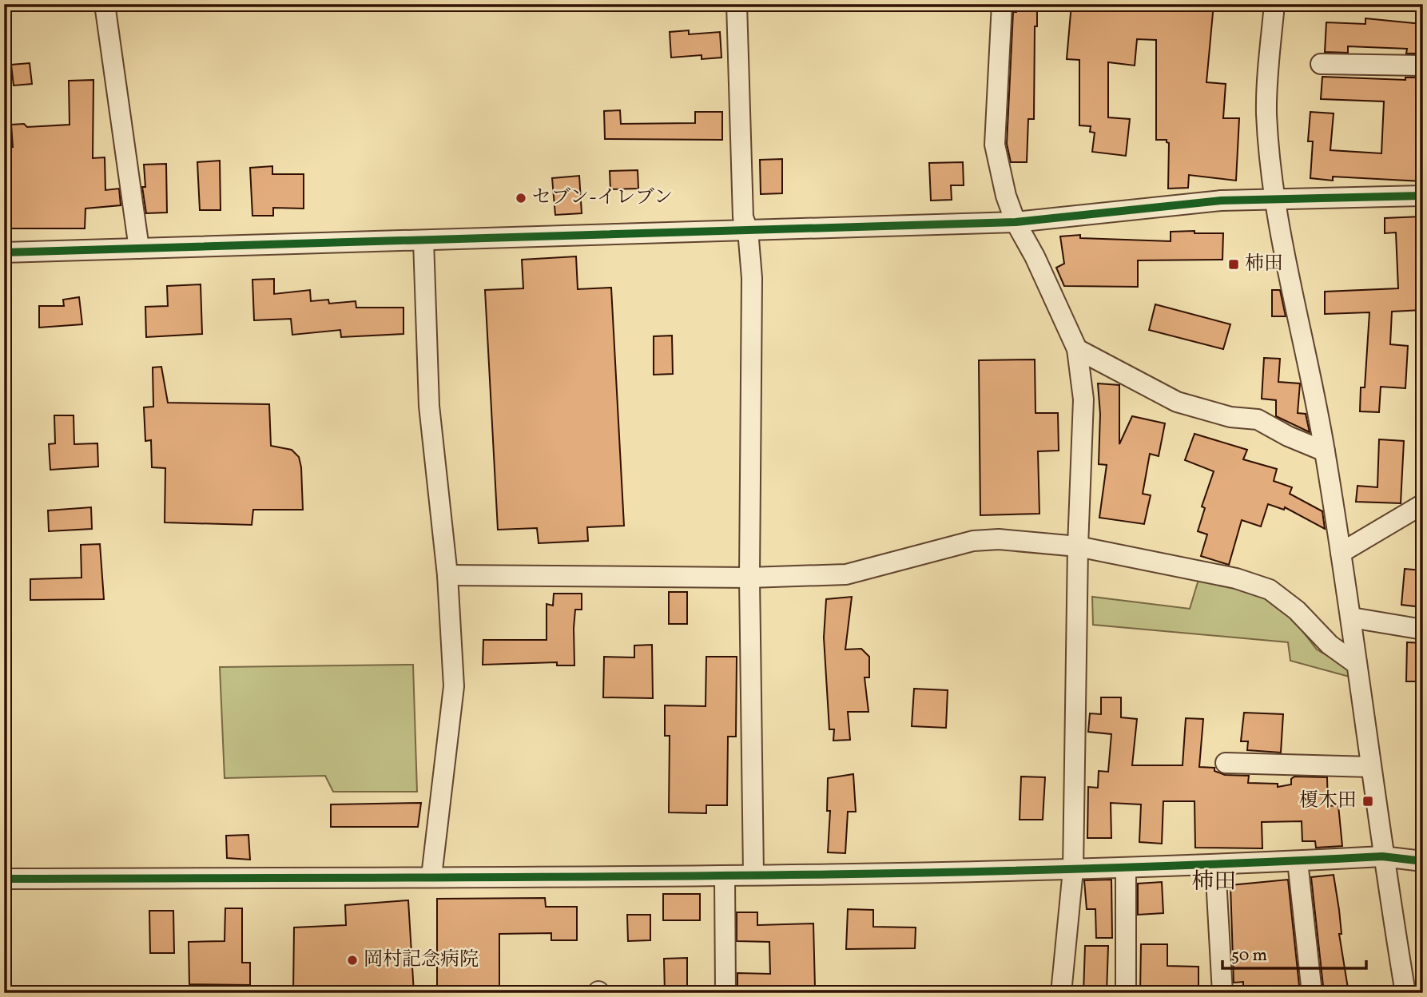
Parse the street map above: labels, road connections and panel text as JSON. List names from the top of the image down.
{
  "districts": ["柿田"],
  "places": {
    "other": ["セブン-イレブン", "岡村記念病院"],
    "transit": ["柿田", "榎木田"]
  },
  "scale_bar": "50 m"
}
